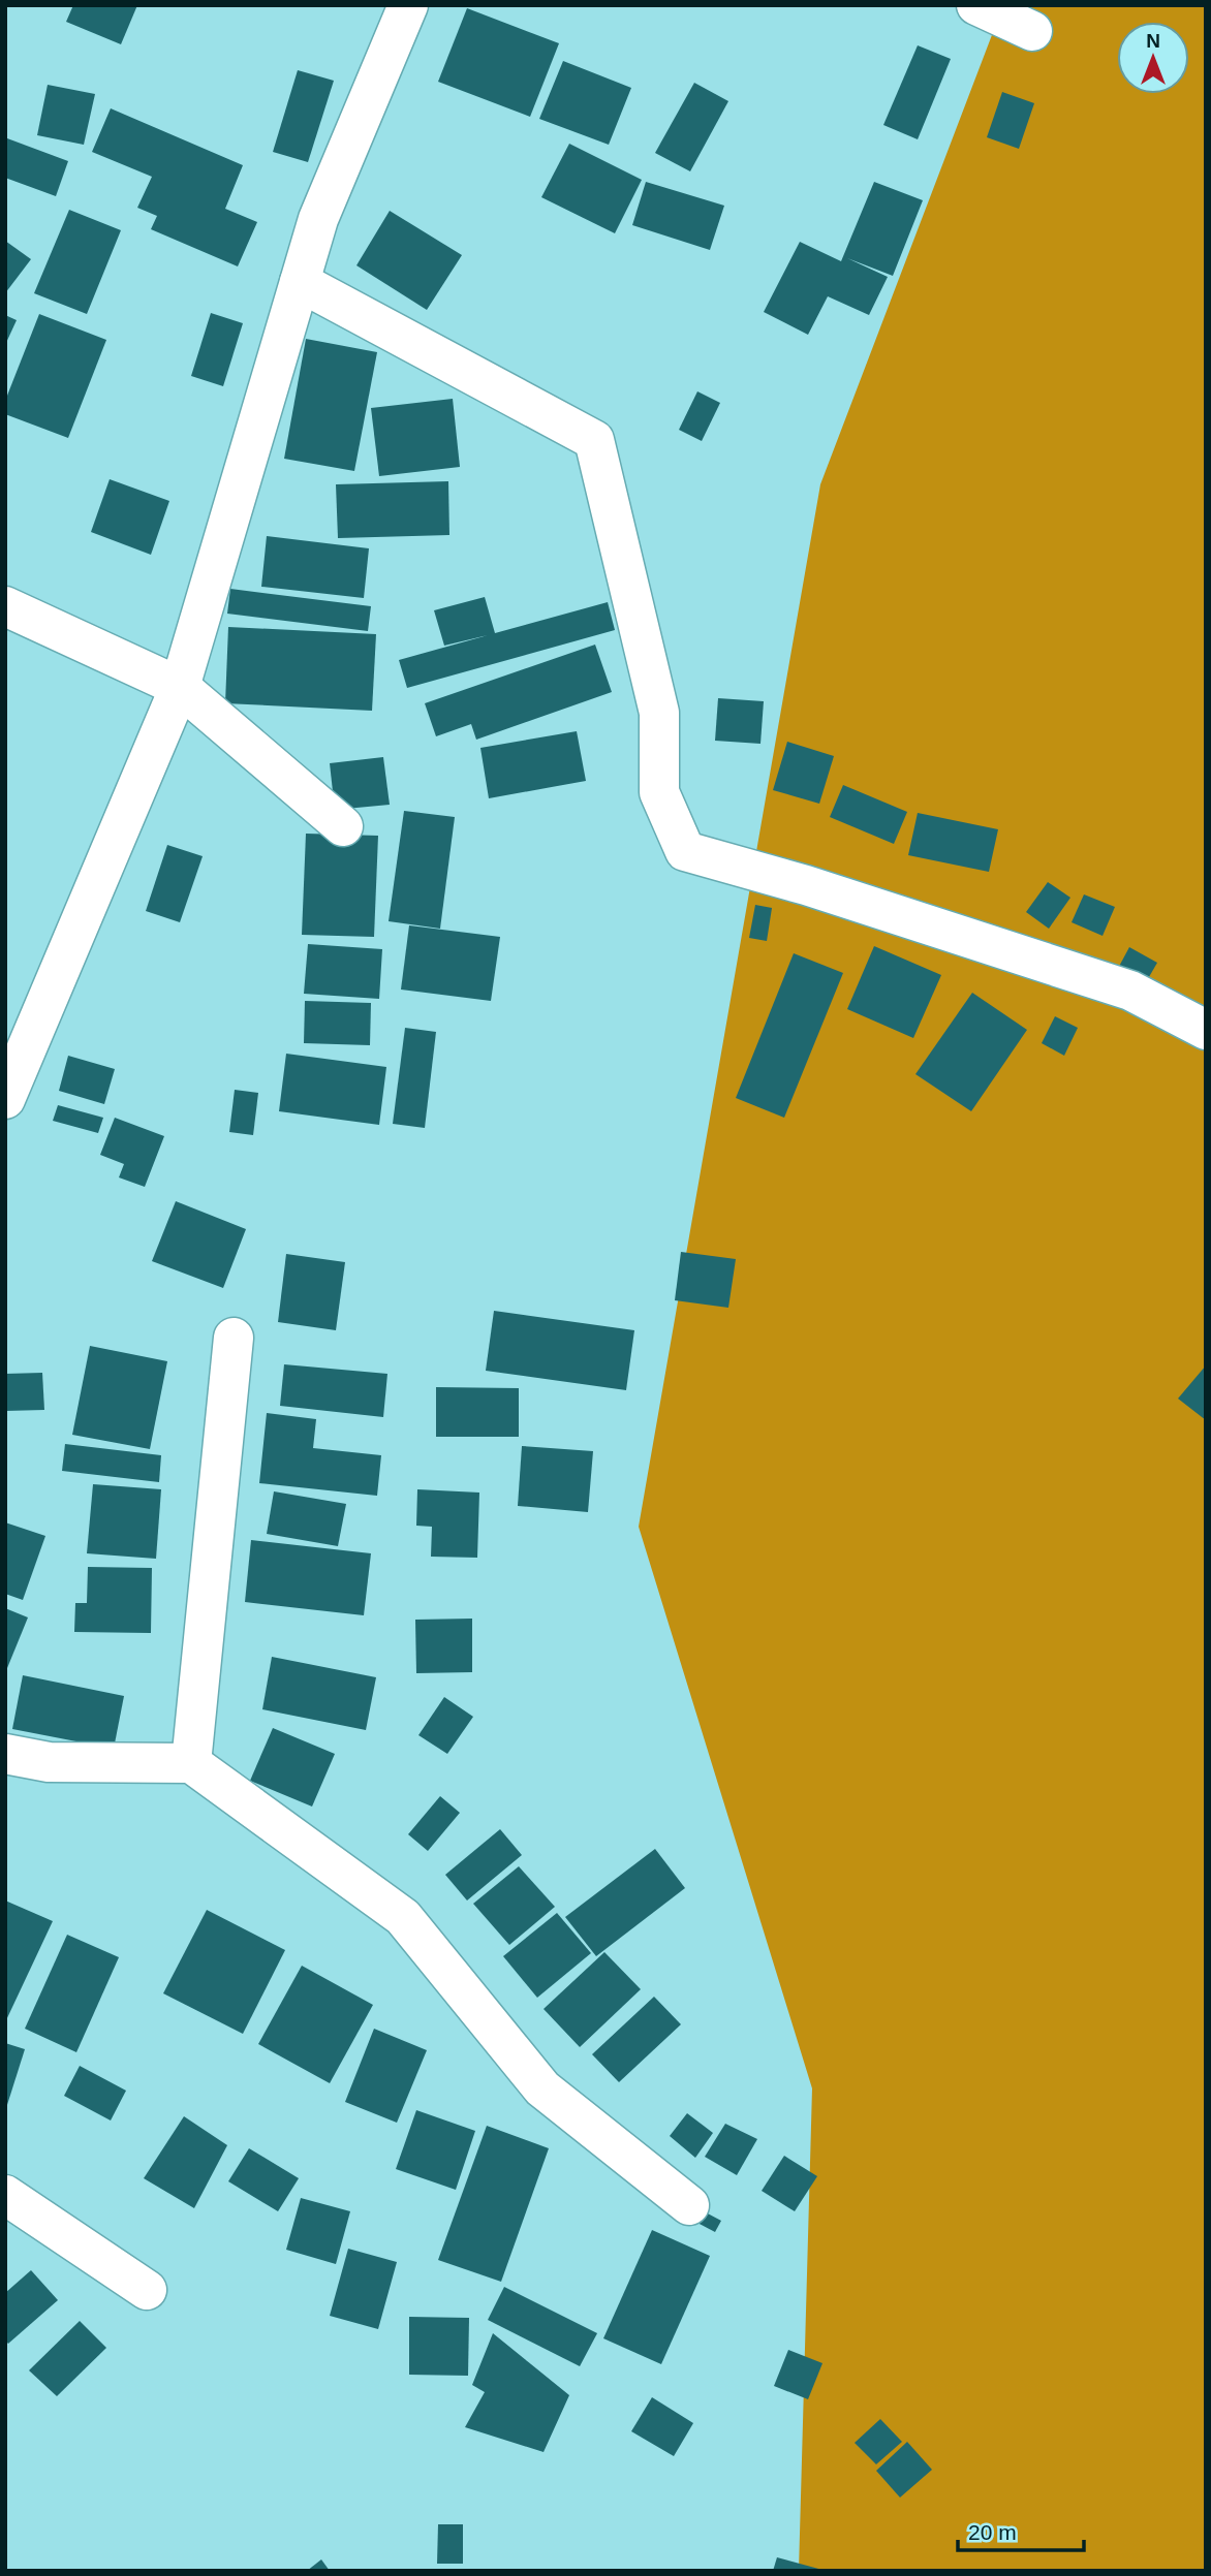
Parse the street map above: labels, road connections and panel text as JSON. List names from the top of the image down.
{
  "scale_bar": "20 m",
  "north": "top"
}
